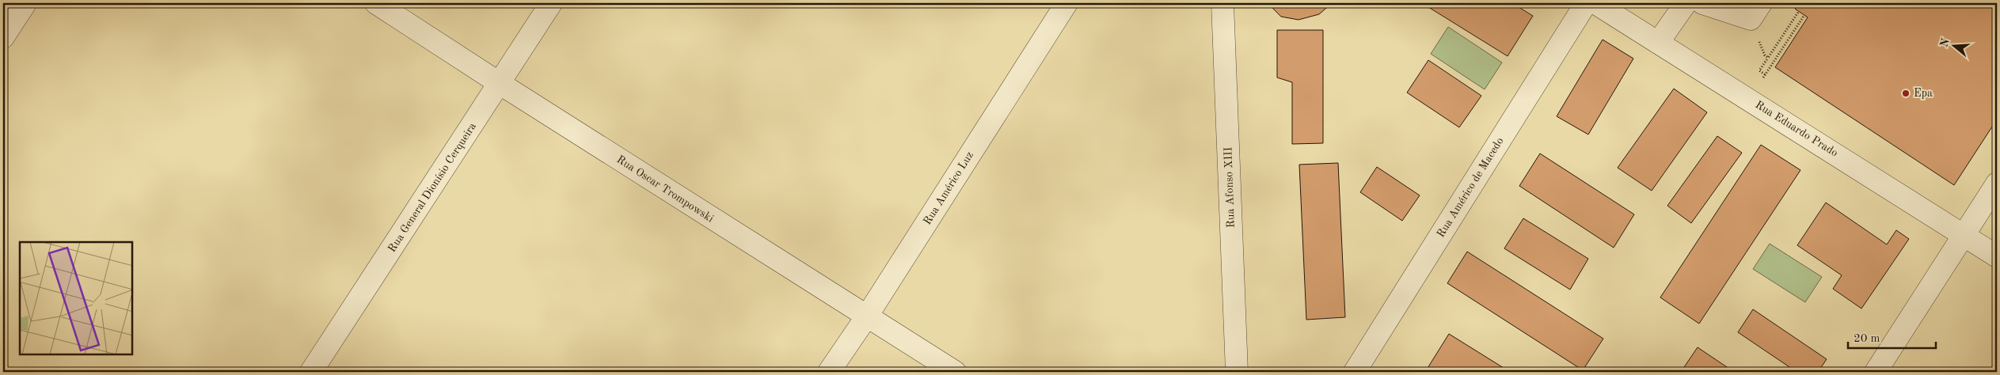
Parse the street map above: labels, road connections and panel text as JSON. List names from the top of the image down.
{
  "streets": {
    "street": [
      "Rua Eduardo Prado",
      "Rua General Dionísio Cerqueira",
      "Rua Afonso XIII",
      "Rua Américo de Macedo",
      "Rua Américo Luz",
      "Rua Oscar Trompowski"
    ]
  },
  "crossings": [
    ["Rua General Dionísio Cerqueira", "Rua Oscar Trompowski"],
    ["Rua Américo Luz", "Rua Oscar Trompowski"]
  ],
  "places": ["Epa"],
  "scale_bar": "20 m",
  "north": "left"
}
